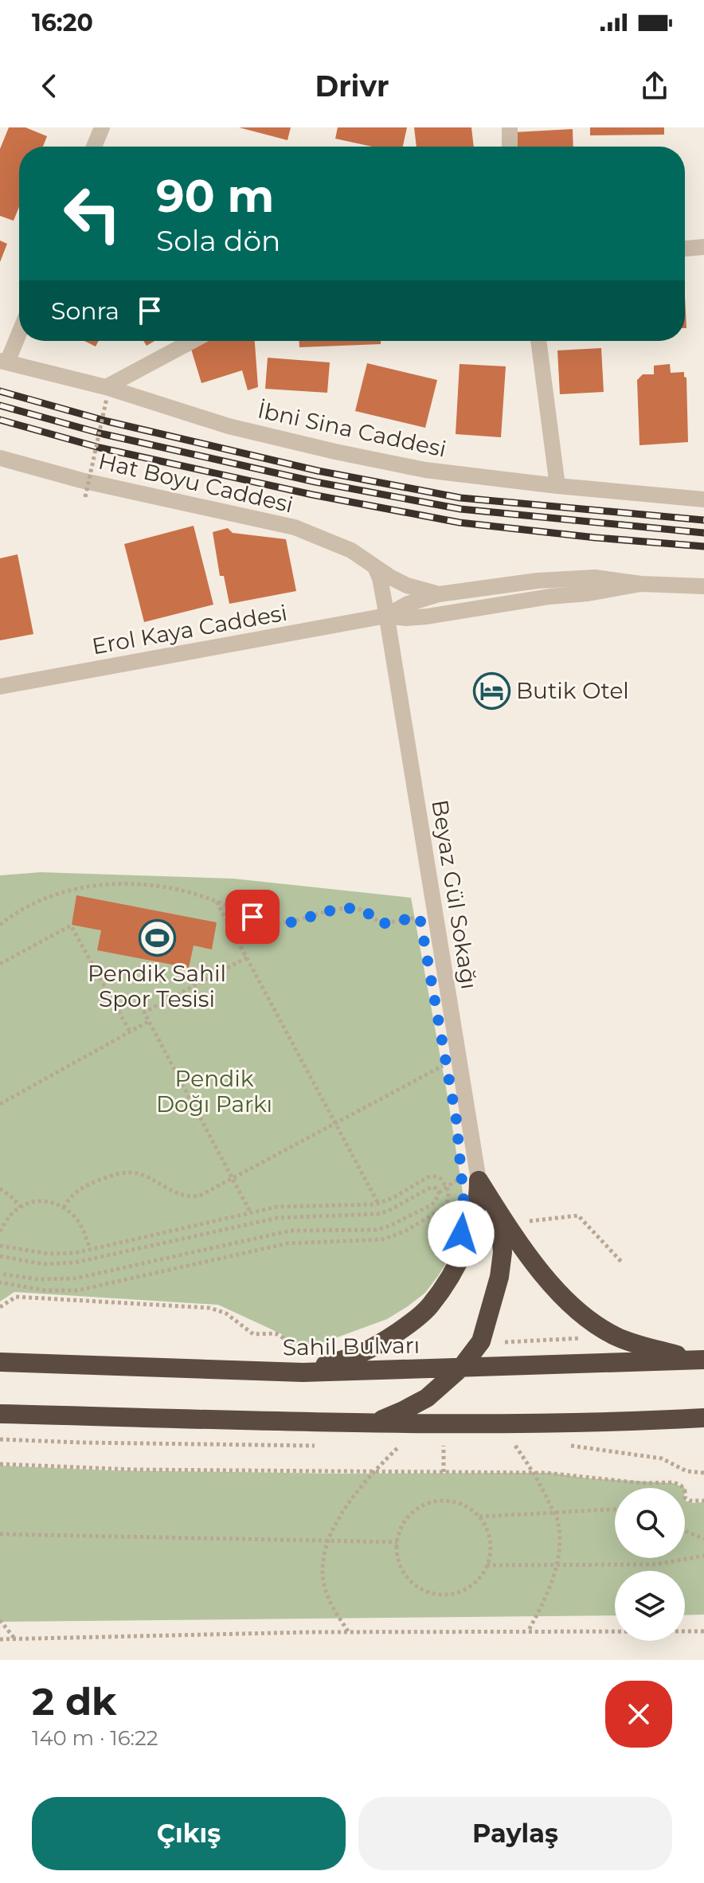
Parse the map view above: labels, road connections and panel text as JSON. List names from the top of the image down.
{
  "streets": {
    "highway": ["Sahil Bulvarı"],
    "street": [
      "İbni Sina Caddesi",
      "Hat Boyu Caddesi",
      "Erol Kaya Caddesi",
      "Beyaz Gül Sokağı"
    ]
  },
  "crossings": [
    ["Hat Boyu Caddesi", "Erol Kaya Caddesi"],
    ["Hat Boyu Caddesi", "Beyaz Gül Sokağı"],
    ["Erol Kaya Caddesi", "Beyaz Gül Sokağı"]
  ],
  "parks": ["Pendik Doğı Parkı"],
  "places": {
    "hotel": ["Butik Otel"],
    "sports": ["Pendik Sahil Spor Tesisi"]
  },
  "page": {
    "status": "16:20",
    "header": "Drivr",
    "turn": ["90 m", "Sola dön"],
    "then": "Sonra",
    "heading": ["2 dk", "140 m · 16:22"],
    "buttons": ["Çıkış", "Paylaş"]
  }
}
